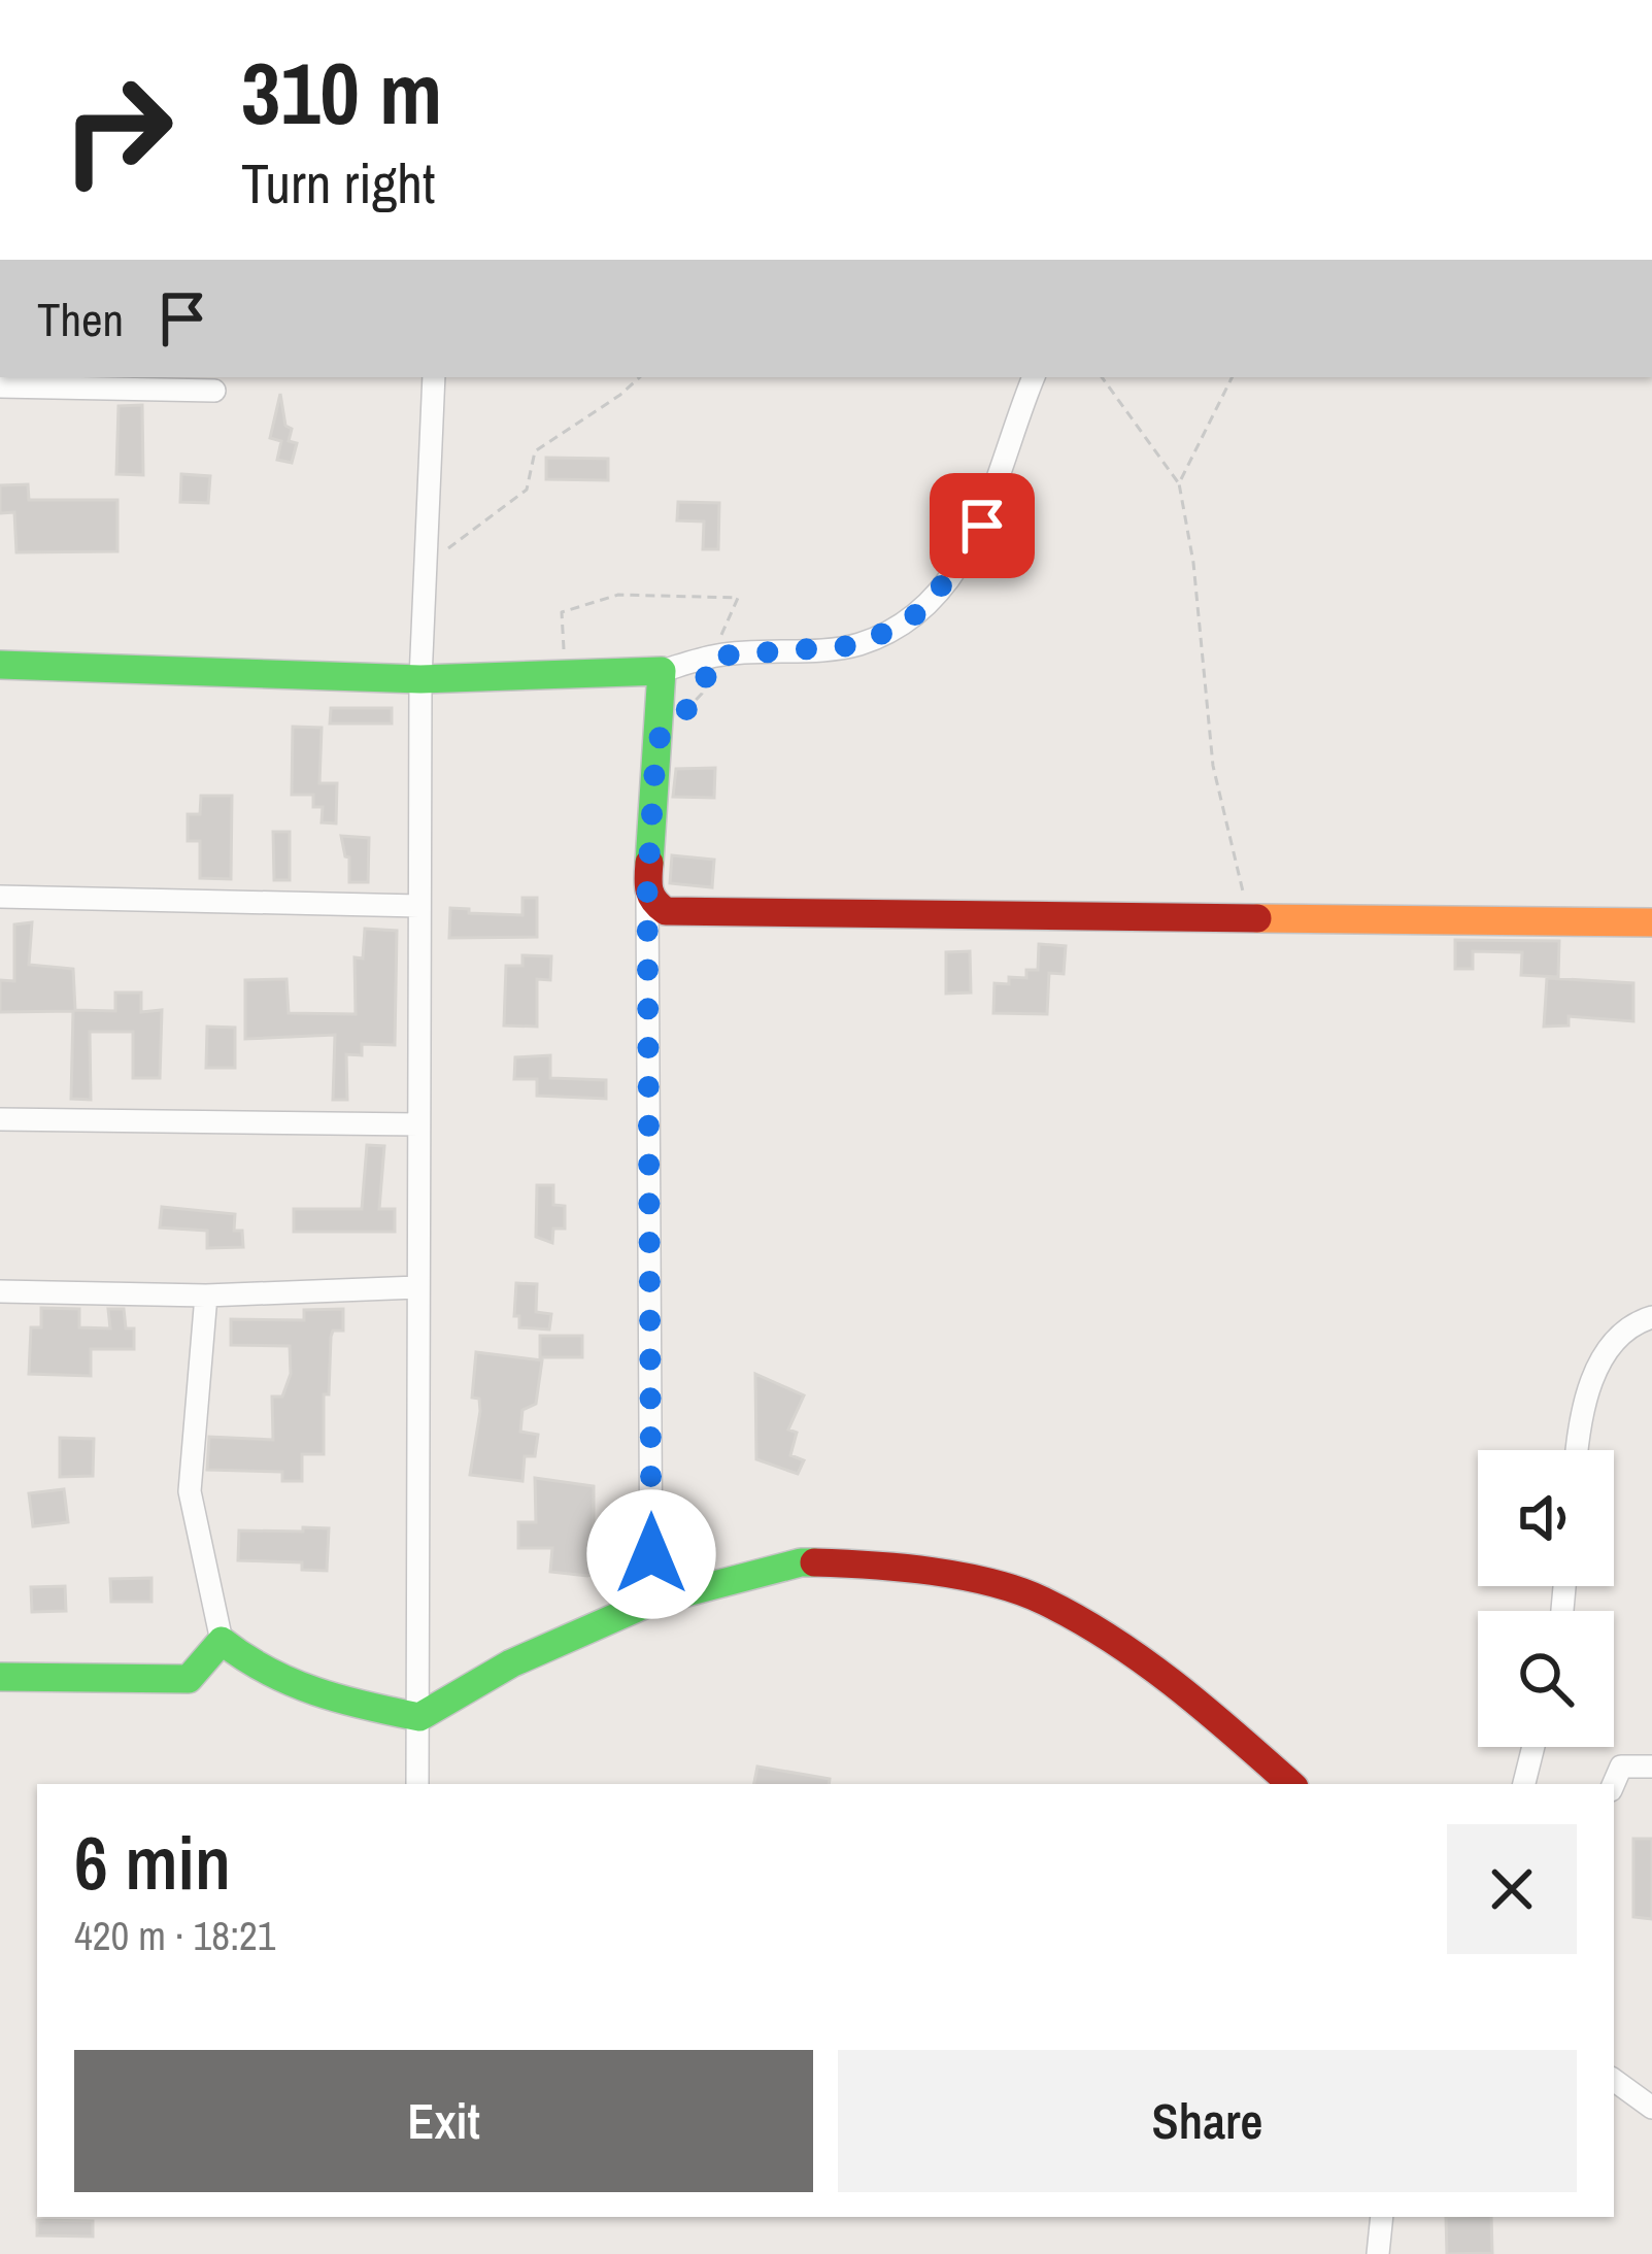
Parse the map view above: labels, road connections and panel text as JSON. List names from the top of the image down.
{
  "page": {
    "turn": ["310 m", "Turn right"],
    "then": "Then",
    "heading": ["6 min", "420 m · 18:21"],
    "buttons": ["Exit", "Share"]
  }
}
